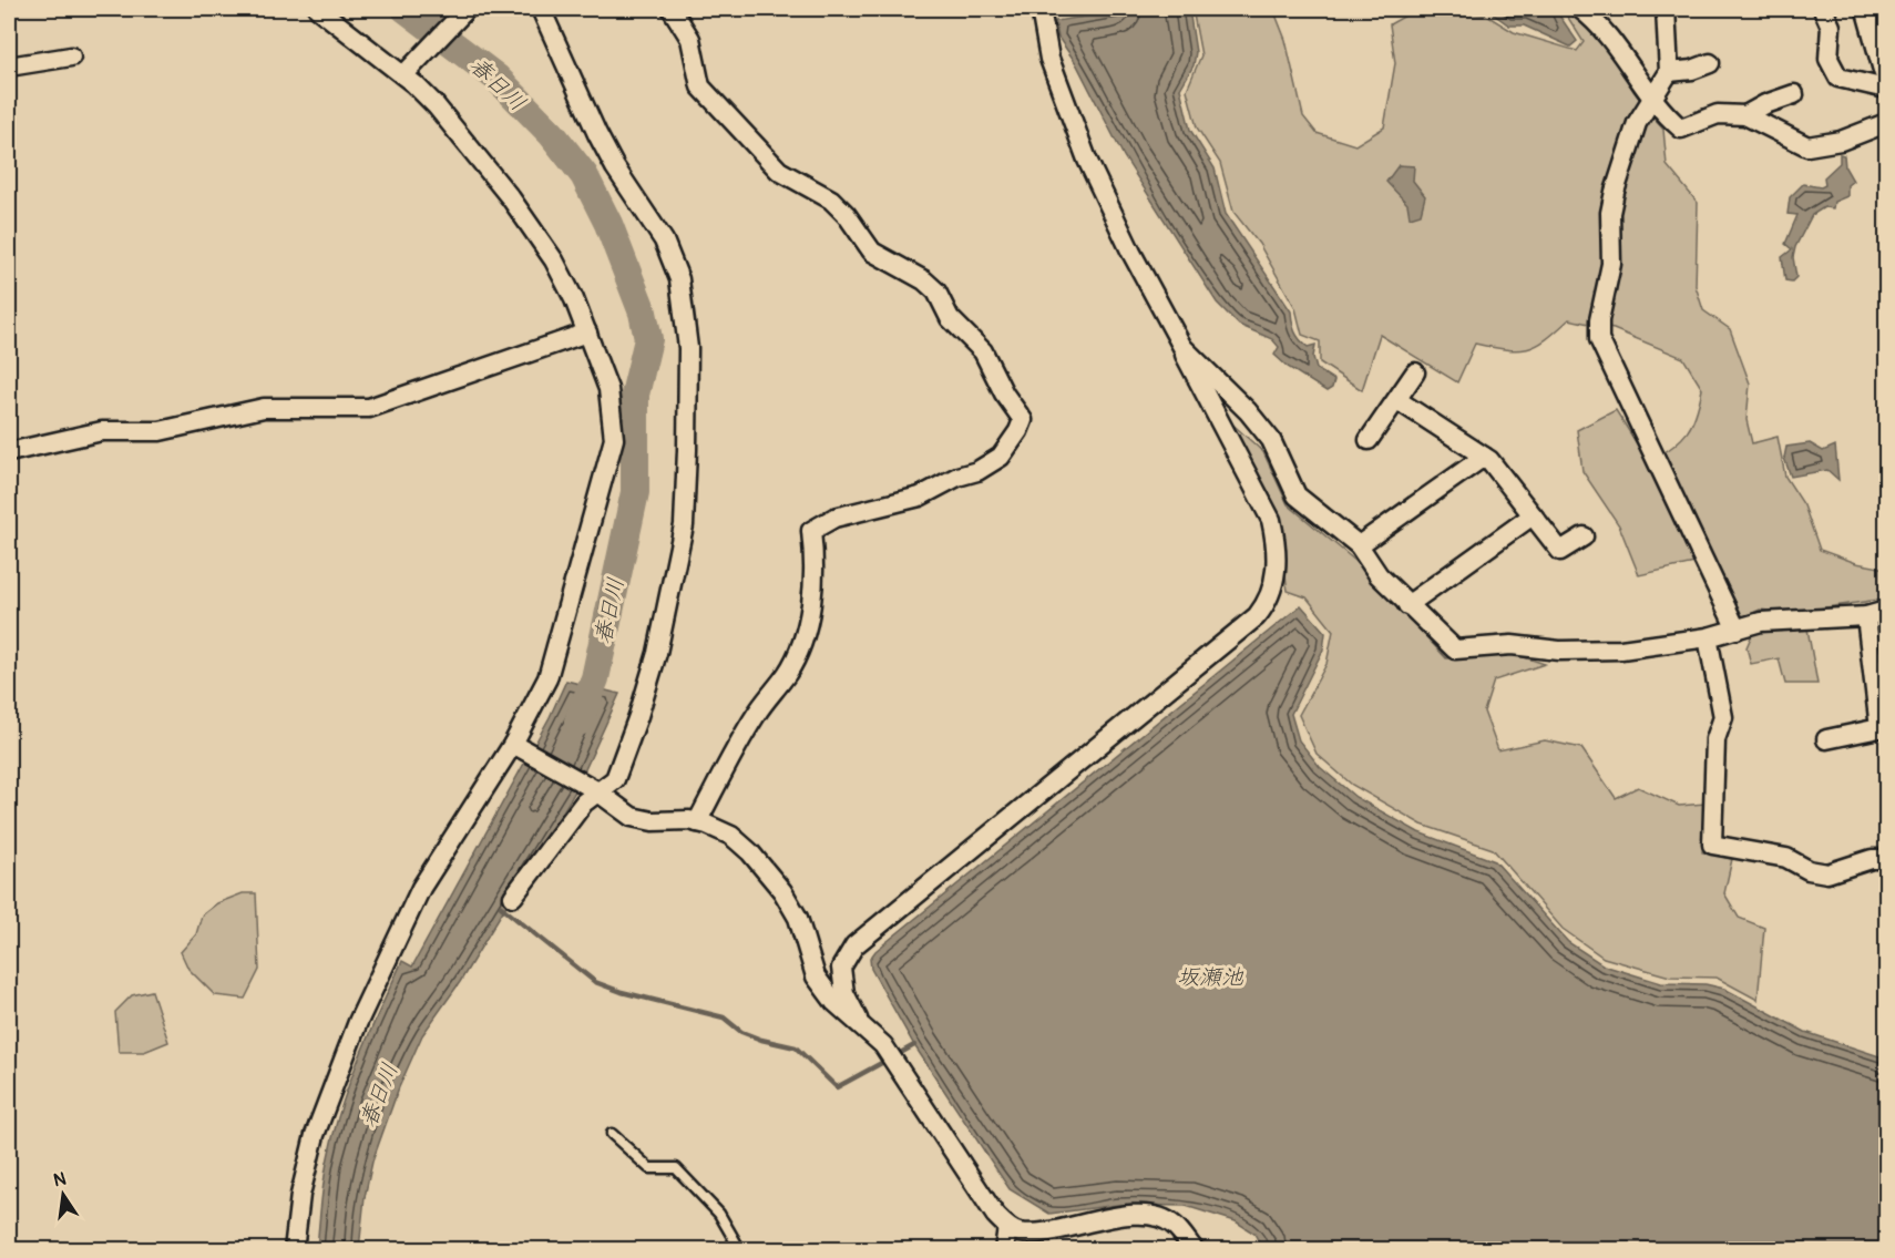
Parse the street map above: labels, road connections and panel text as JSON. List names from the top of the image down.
{
  "water": ["春日川", "坂瀬池"],
  "north": "top"
}
